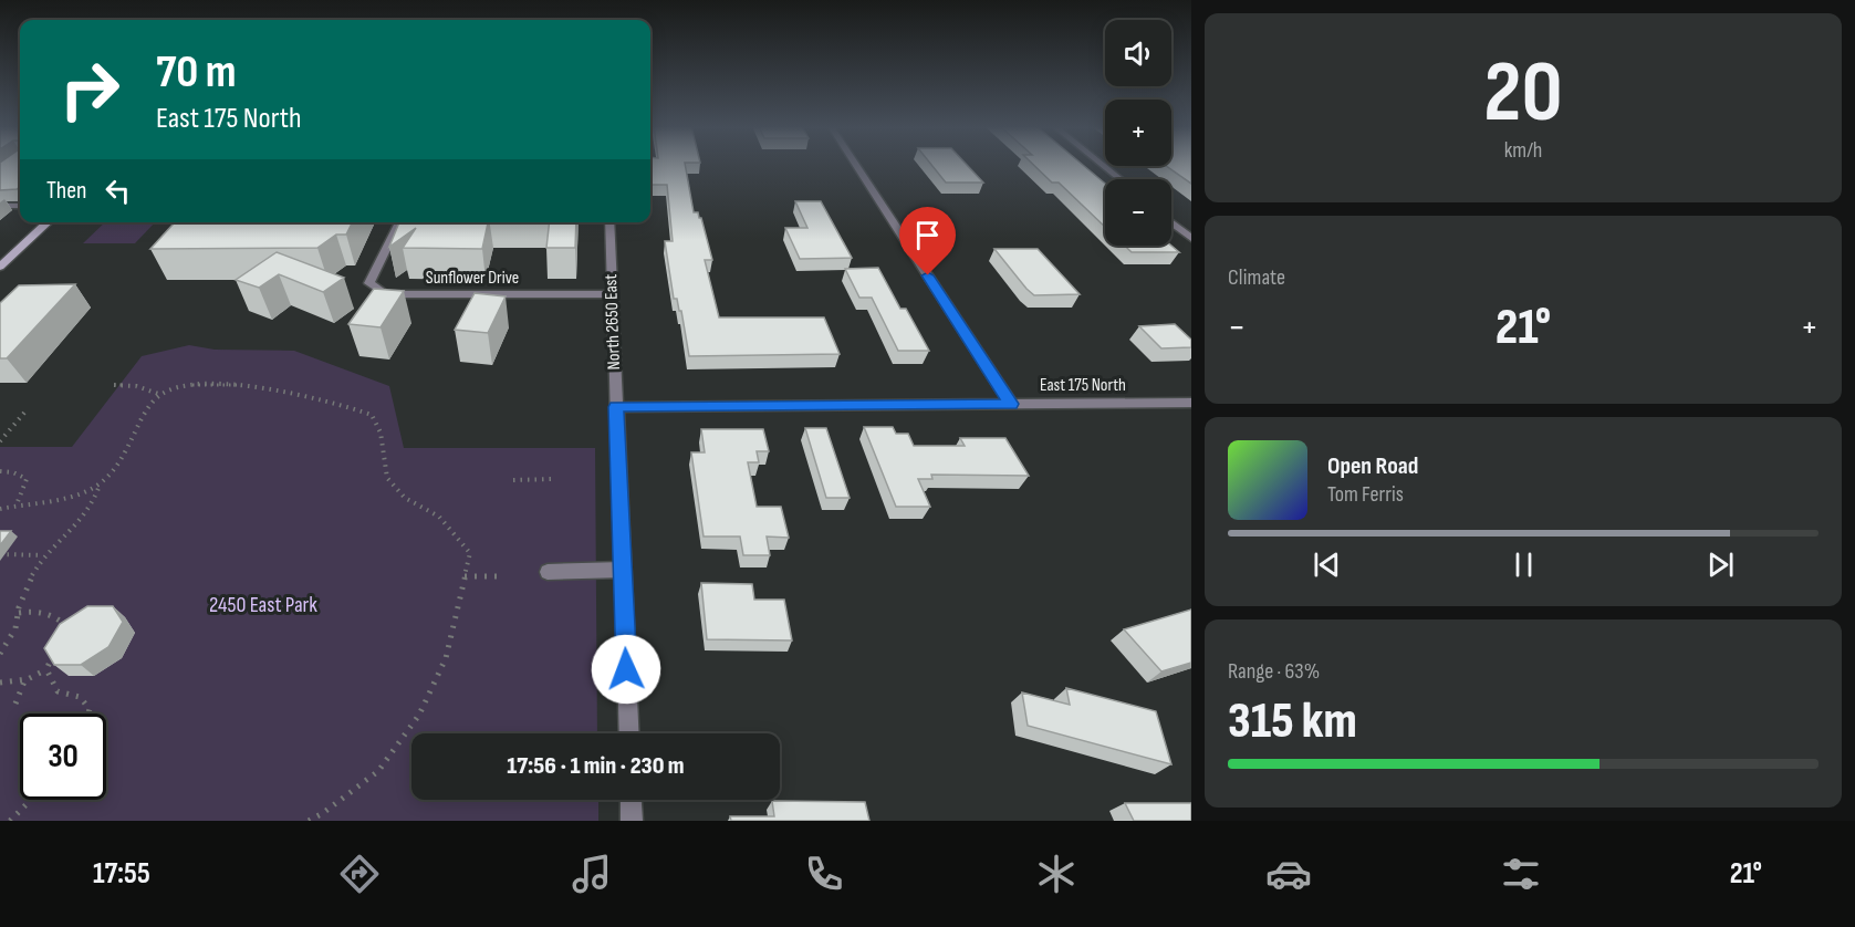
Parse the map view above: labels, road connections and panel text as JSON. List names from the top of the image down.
{
  "streets": {
    "street": ["Sunflower Drive", "North 2650 East", "East 175 North"]
  },
  "crossings": [
    ["Sunflower Drive", "North 2650 East"],
    ["North 2650 East", "East 175 North"]
  ],
  "parks": ["2450 East Park"],
  "page": {
    "tile": [
      ["20", "km/h"],
      "Climate",
      ["Range · 63%", "315 km"]
    ],
    "map_buttons": ["+", "−"],
    "turn": ["70 m", "East 175 North"],
    "then": "Then",
    "heat": ["−", "21°", "+"],
    "song": ["Open Road", "Tom Ferris"],
    "limit": "30",
    "trip": "17:56 · 1 min · 230 m",
    "tabs": ["17:55", "21°"]
  }
}
